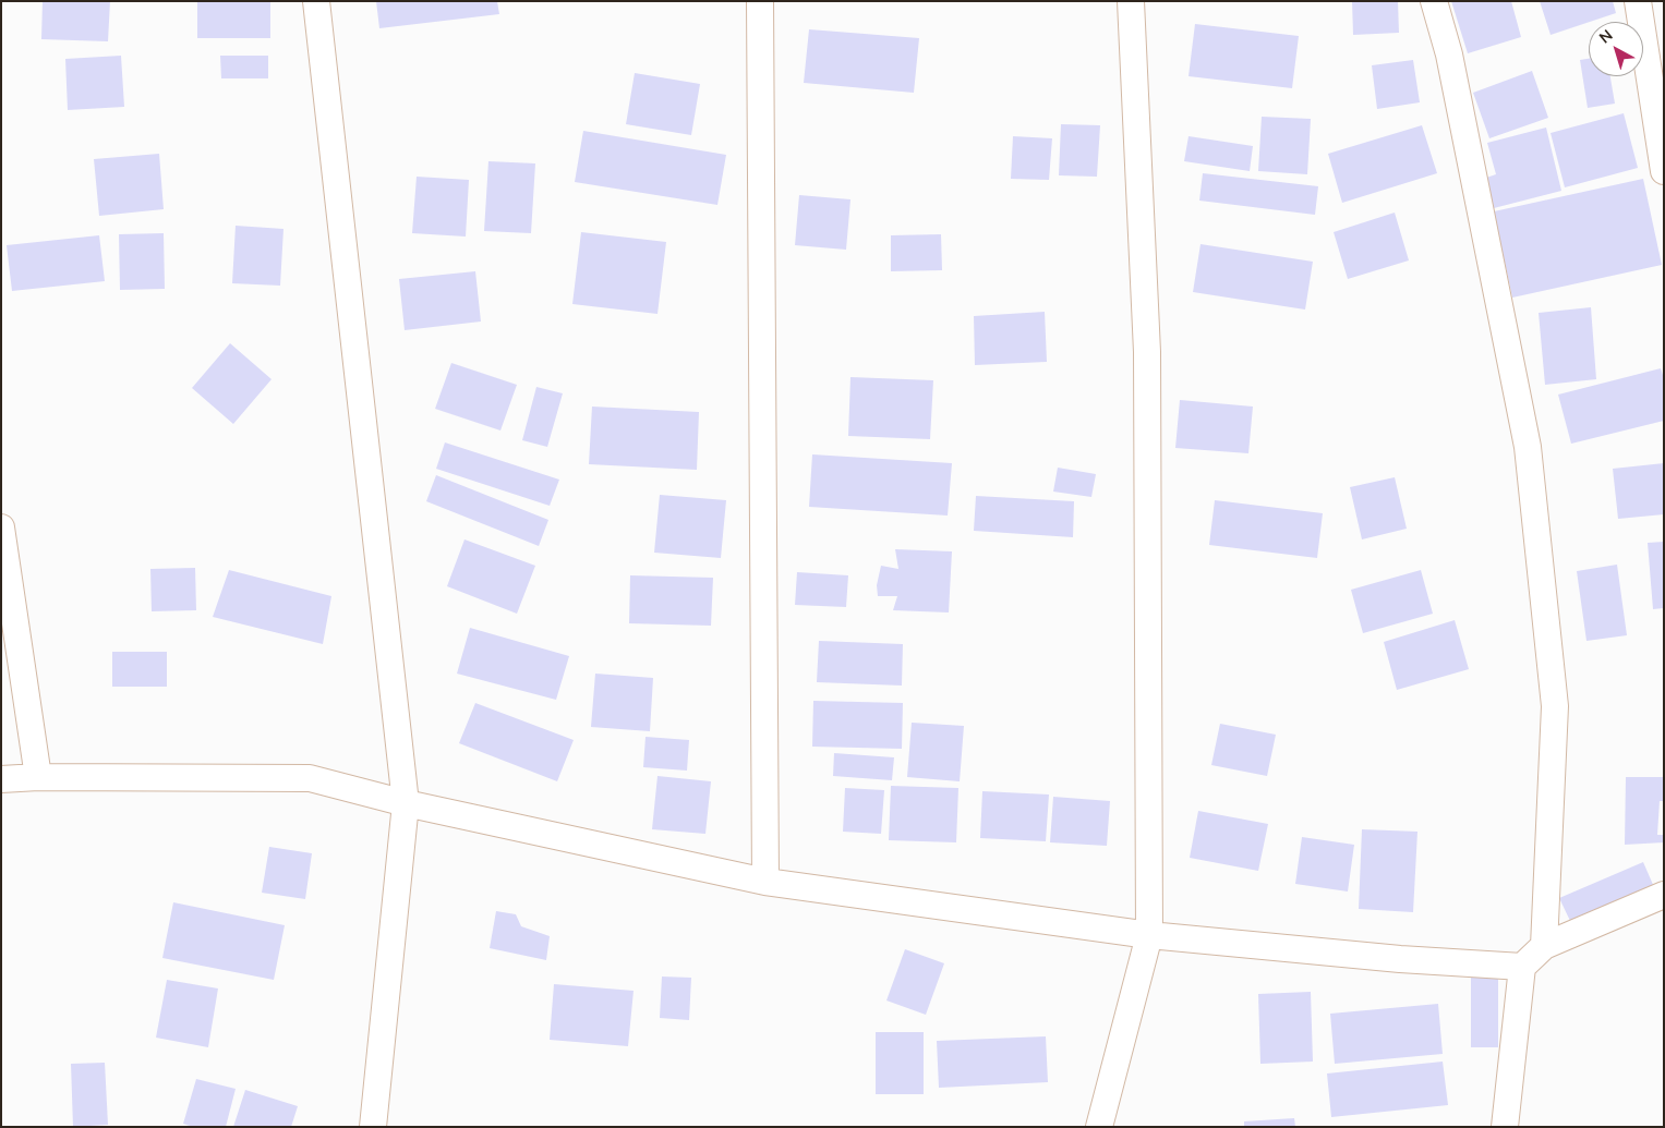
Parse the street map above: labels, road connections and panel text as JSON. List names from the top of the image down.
{
  "north": "top left"
}
